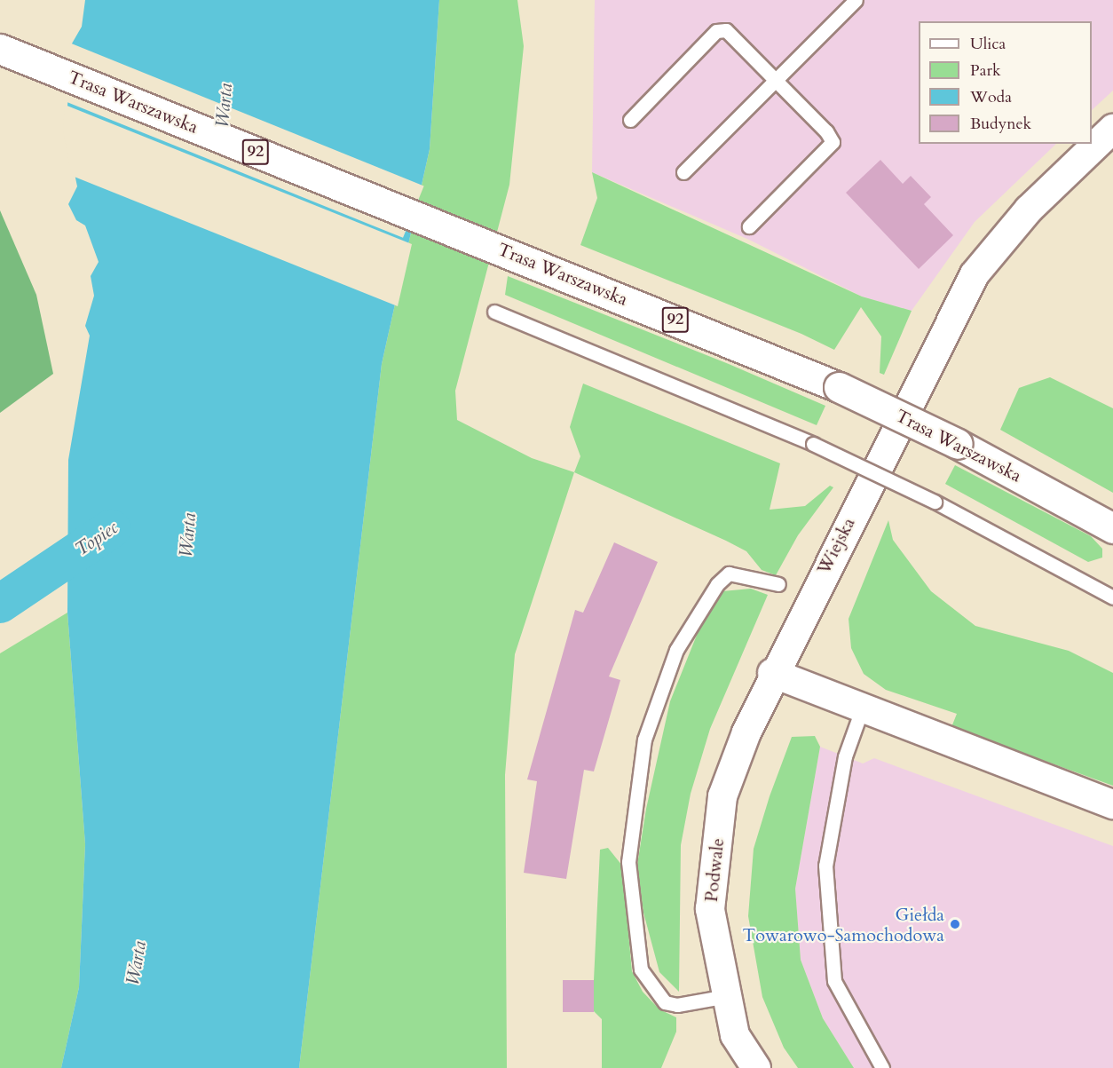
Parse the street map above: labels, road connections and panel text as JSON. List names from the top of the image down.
{
  "streets": {
    "main road": ["Trasa Warszawska", "92"],
    "street": ["Wiejska", "Podwale"]
  },
  "crossings": [
    ["Wiejska", "Podwale"]
  ],
  "water": ["Warta", "Topiec"],
  "places": ["Giełda Towarowo-Samochodowa"],
  "legend": [
    "Ulica",
    "Park",
    "Woda",
    "Budynek"
  ]
}
